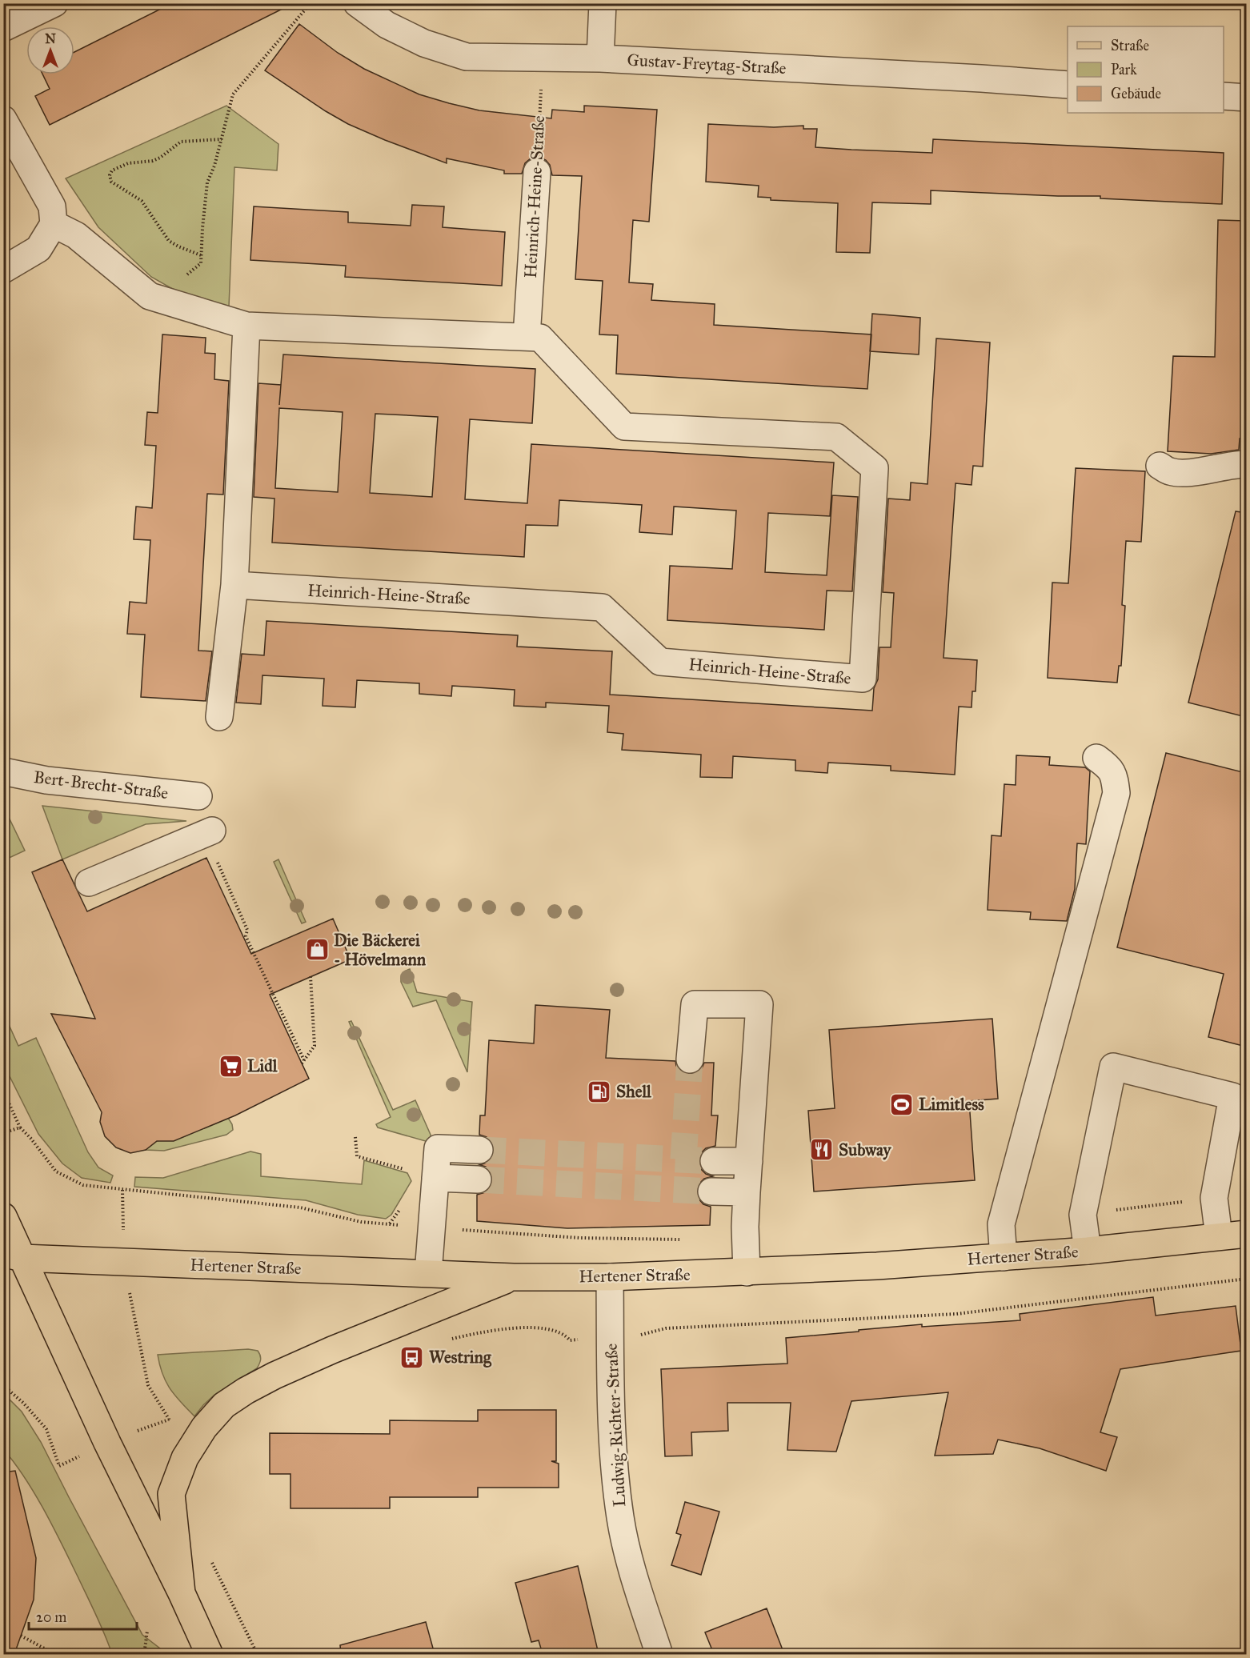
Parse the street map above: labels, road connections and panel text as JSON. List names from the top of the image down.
{
  "streets": {
    "main road": ["Hertener Straße"],
    "street": [
      "Gustav-Freytag-Straße",
      "Heinrich-Heine-Straße",
      "Bert-Brecht-Straße",
      "Ludwig-Richter-Straße"
    ]
  },
  "crossings": [
    ["Gustav-Freytag-Straße", "Heinrich-Heine-Straße"],
    ["Hertener Straße", "Ludwig-Richter-Straße"]
  ],
  "places": {
    "shop": ["Die Bäckerei - Hövelmann"],
    "supermarket": ["Lidl"],
    "fuel station": ["Shell"],
    "sports": ["Limitless"],
    "restaurant": ["Subway"],
    "bus stop": ["Westring"]
  },
  "legend": ["Straße", "Park", "Gebäude"],
  "scale_bar": "20 m",
  "north": "top"
}
